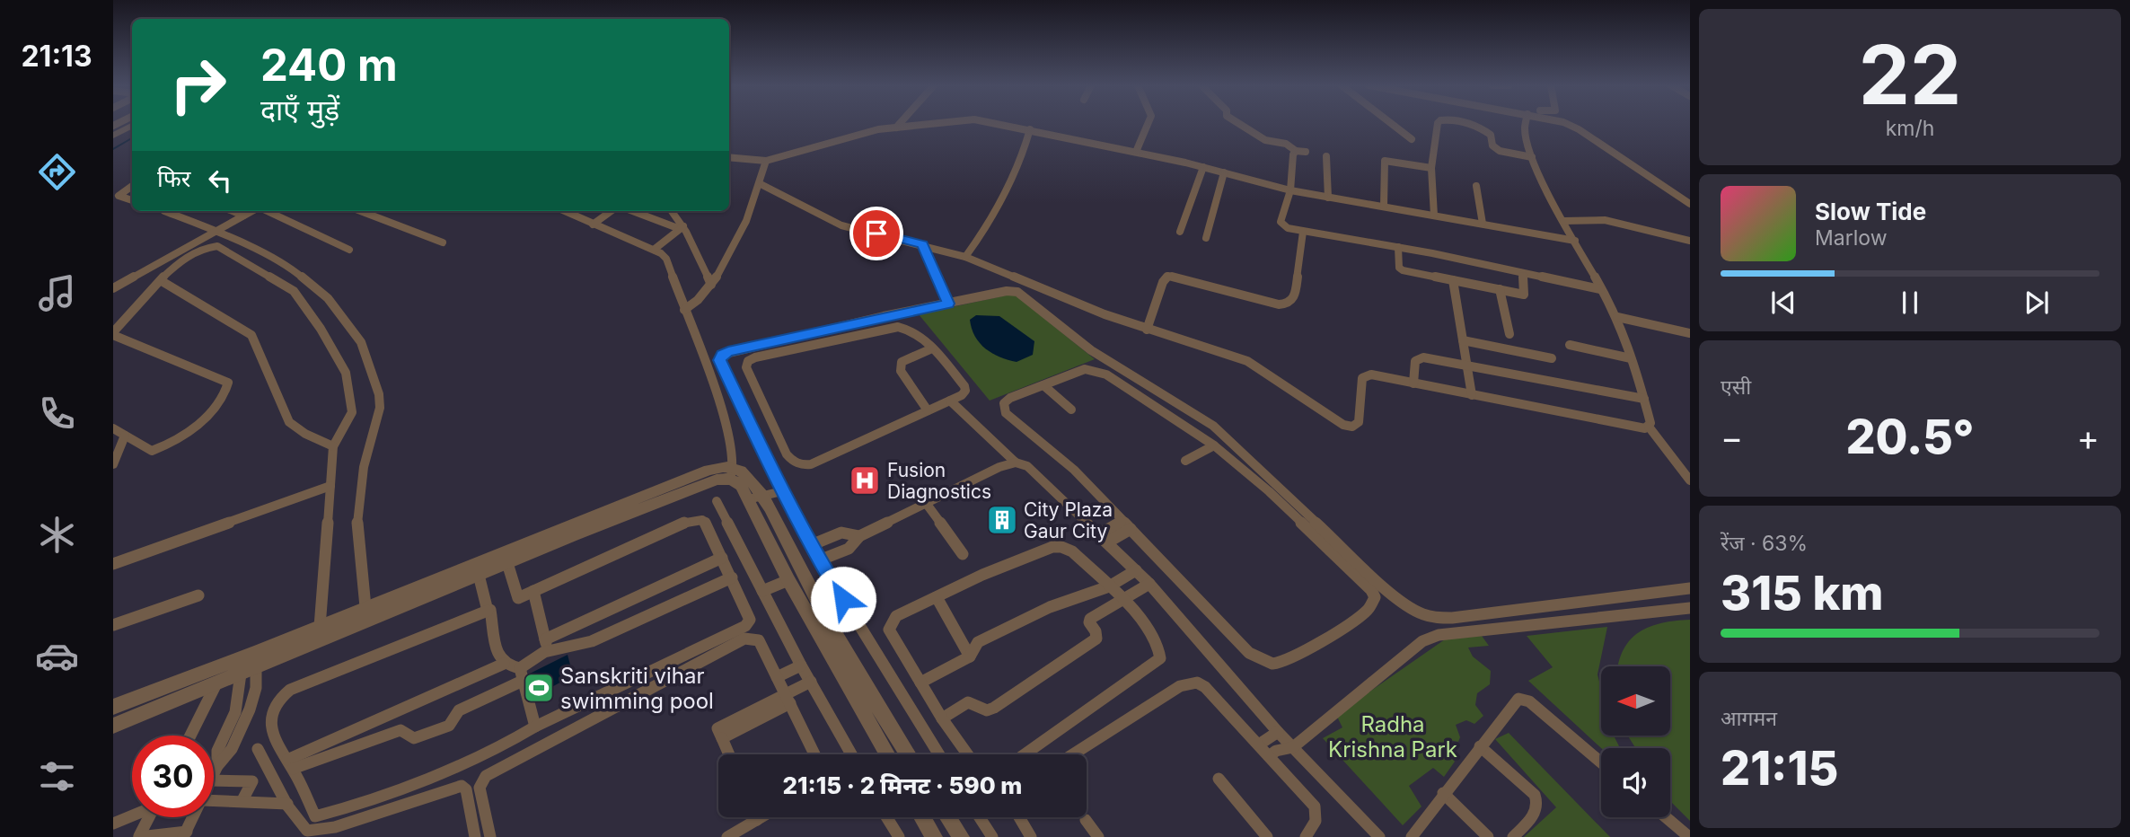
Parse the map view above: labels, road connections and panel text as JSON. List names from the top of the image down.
{
  "parks": ["Radha Krishna Park"],
  "places": {
    "hospital": ["Fusion Diagnostics"],
    "building": ["City Plaza Gaur City"],
    "sports": ["Sanskriti vihar swimming pool"]
  },
  "north": "left",
  "page": {
    "tabs": "21:13",
    "tile": [
      ["22", "km/h"],
      "एसी",
      ["रेंज · 63%", "315 km"],
      ["आगमन", "21:15"]
    ],
    "turn": ["240 m", "दाएँ मुड़ें"],
    "then": "फिर",
    "song": ["Slow Tide", "Marlow"],
    "heat": ["−", "20.5°", "+"],
    "limit": "30",
    "trip": "21:15 · 2 मिनट · 590 m"
  }
}
